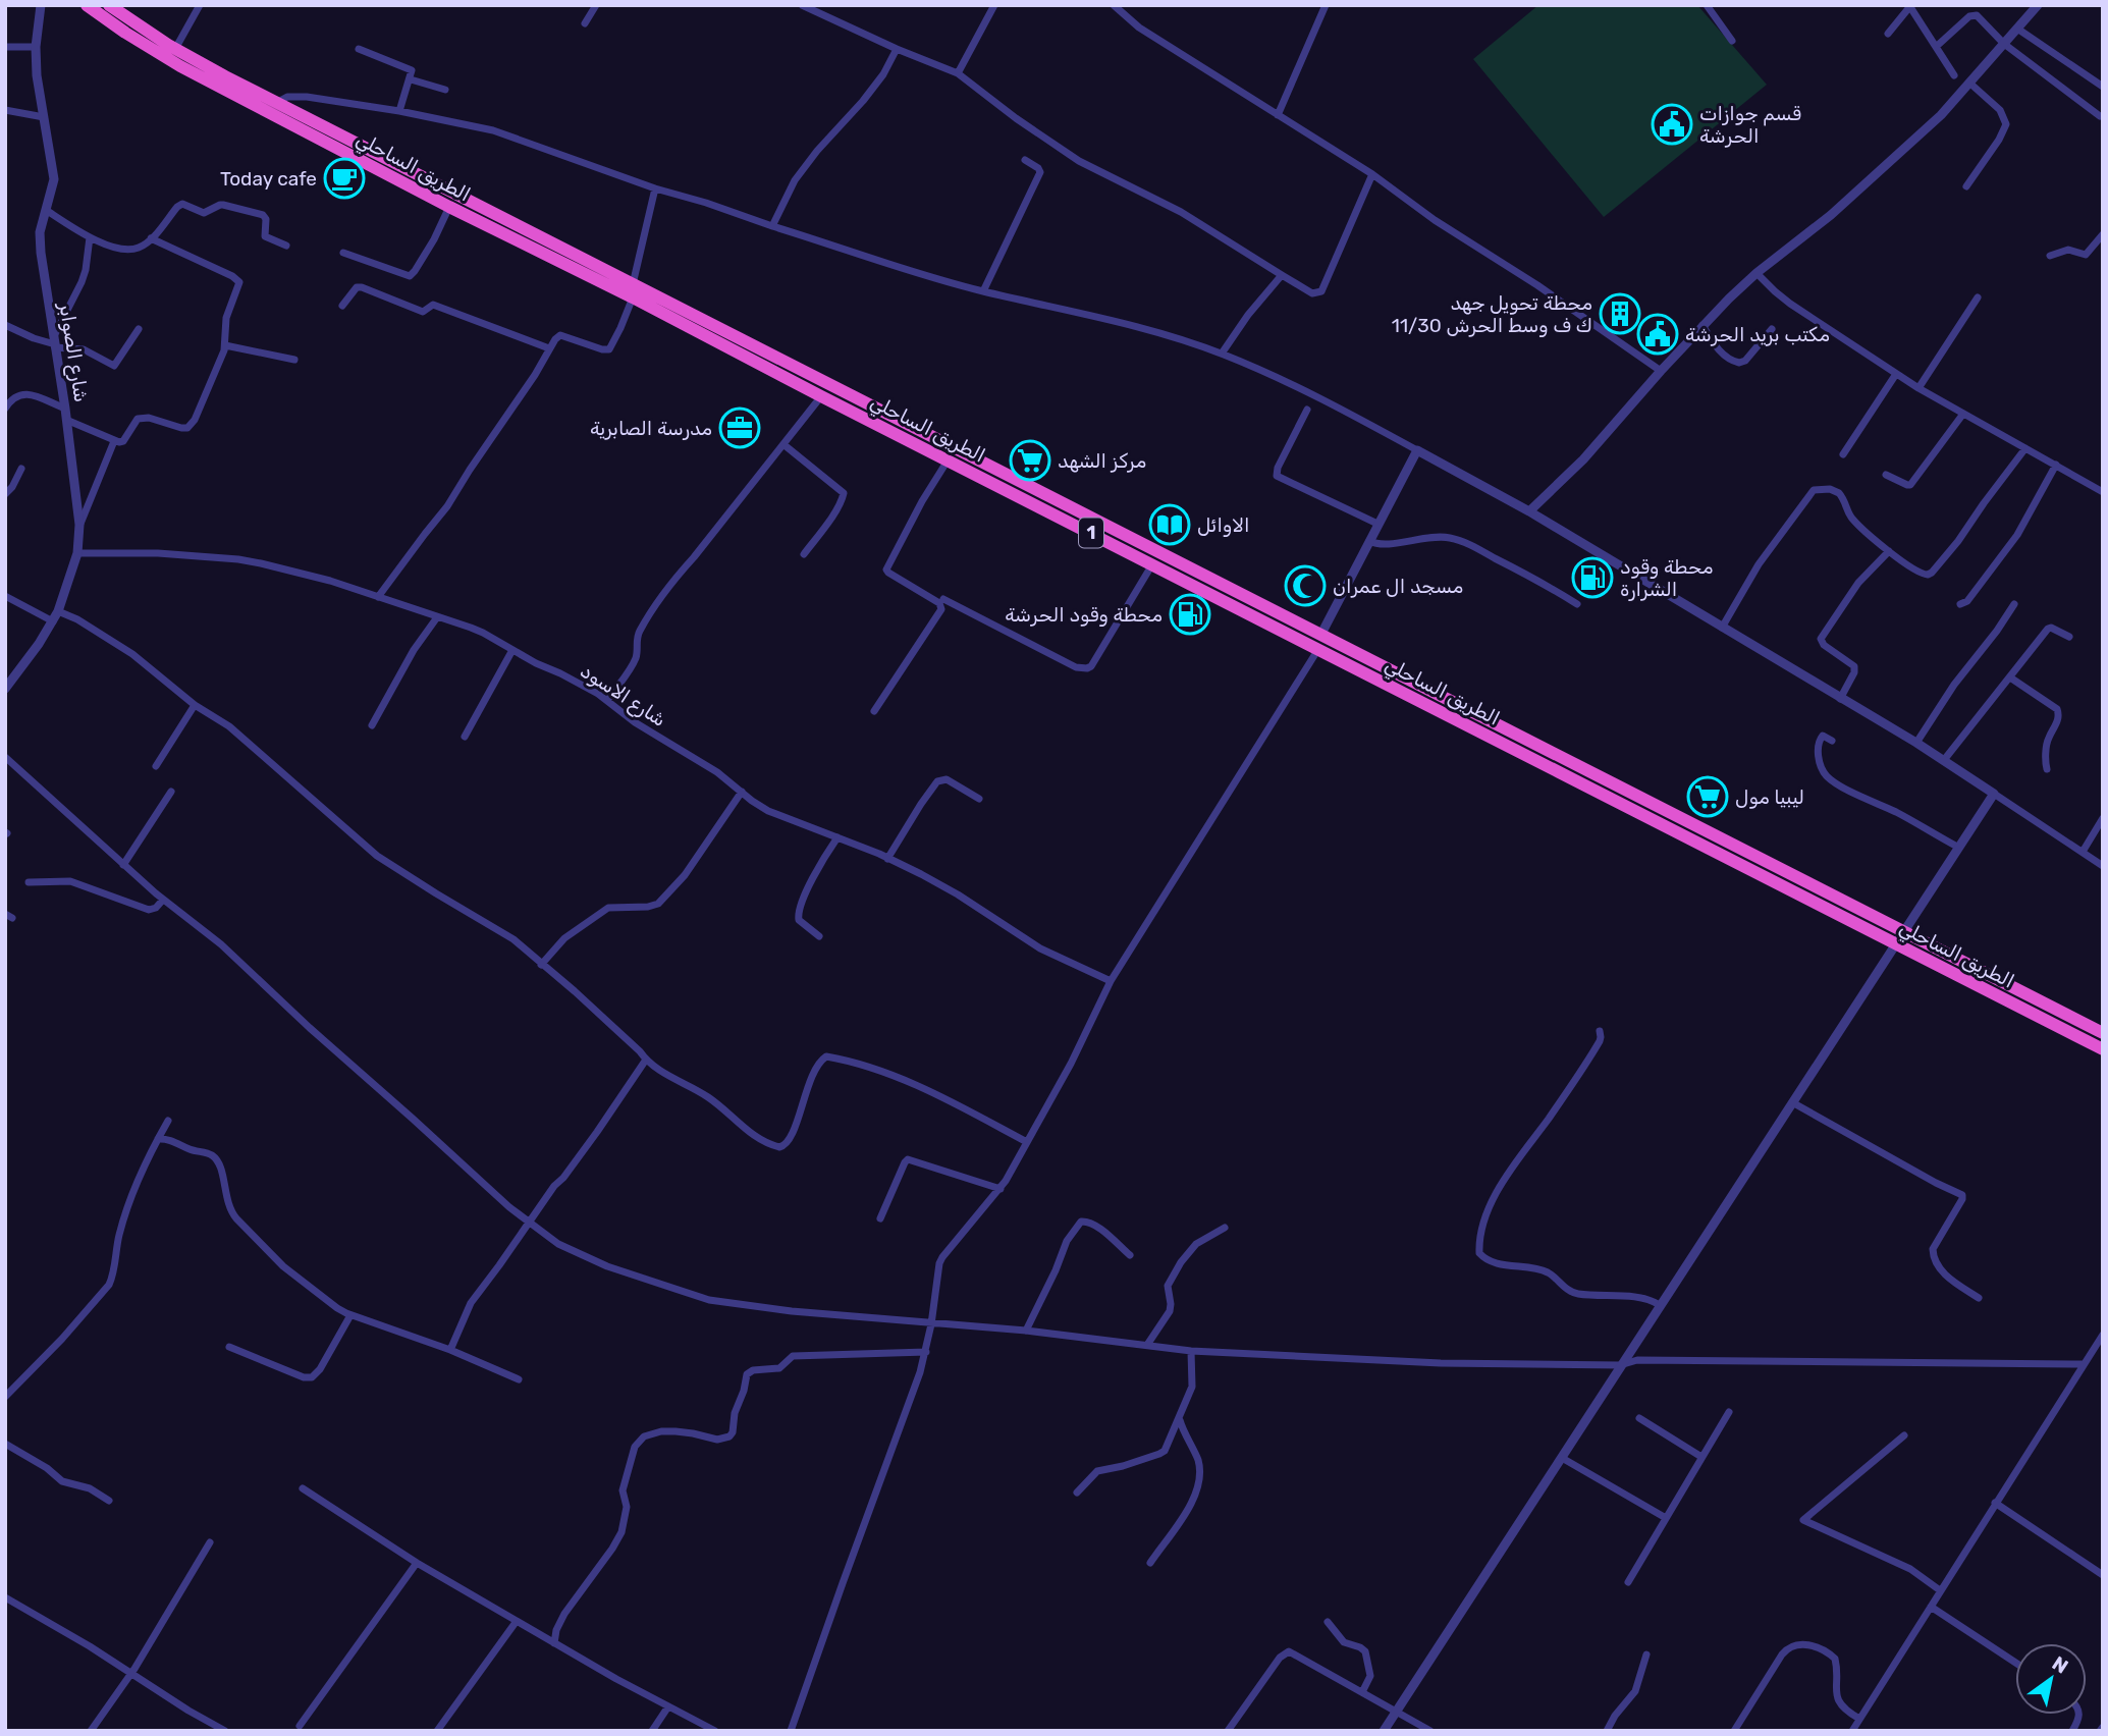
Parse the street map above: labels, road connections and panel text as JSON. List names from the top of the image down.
{
  "streets": {
    "highway": ["الطريق الساحلي", "1"],
    "street": ["شارع الصوابر", "شارع الاسود"]
  },
  "crossings": [
    ["شارع الصوابر", "شارع الاسود"]
  ],
  "places": {
    "public building": ["قسم جوازات الحرشة", "مكتب بريد الحرشة"],
    "cafe": ["Today cafe"],
    "building": ["محطة تحويل جهد 11/30 ك ف وسط الحرش"],
    "office": ["مدرسة الصابرية"],
    "supermarket": ["مركز الشهد", "ليبيا مول"],
    "library": ["الاوائل"],
    "fuel station": ["محطة وقود الشرارة", "محطة وقود الحرشة"],
    "mosque": ["مسجد ال عمران"]
  },
  "north": "top right"
}
